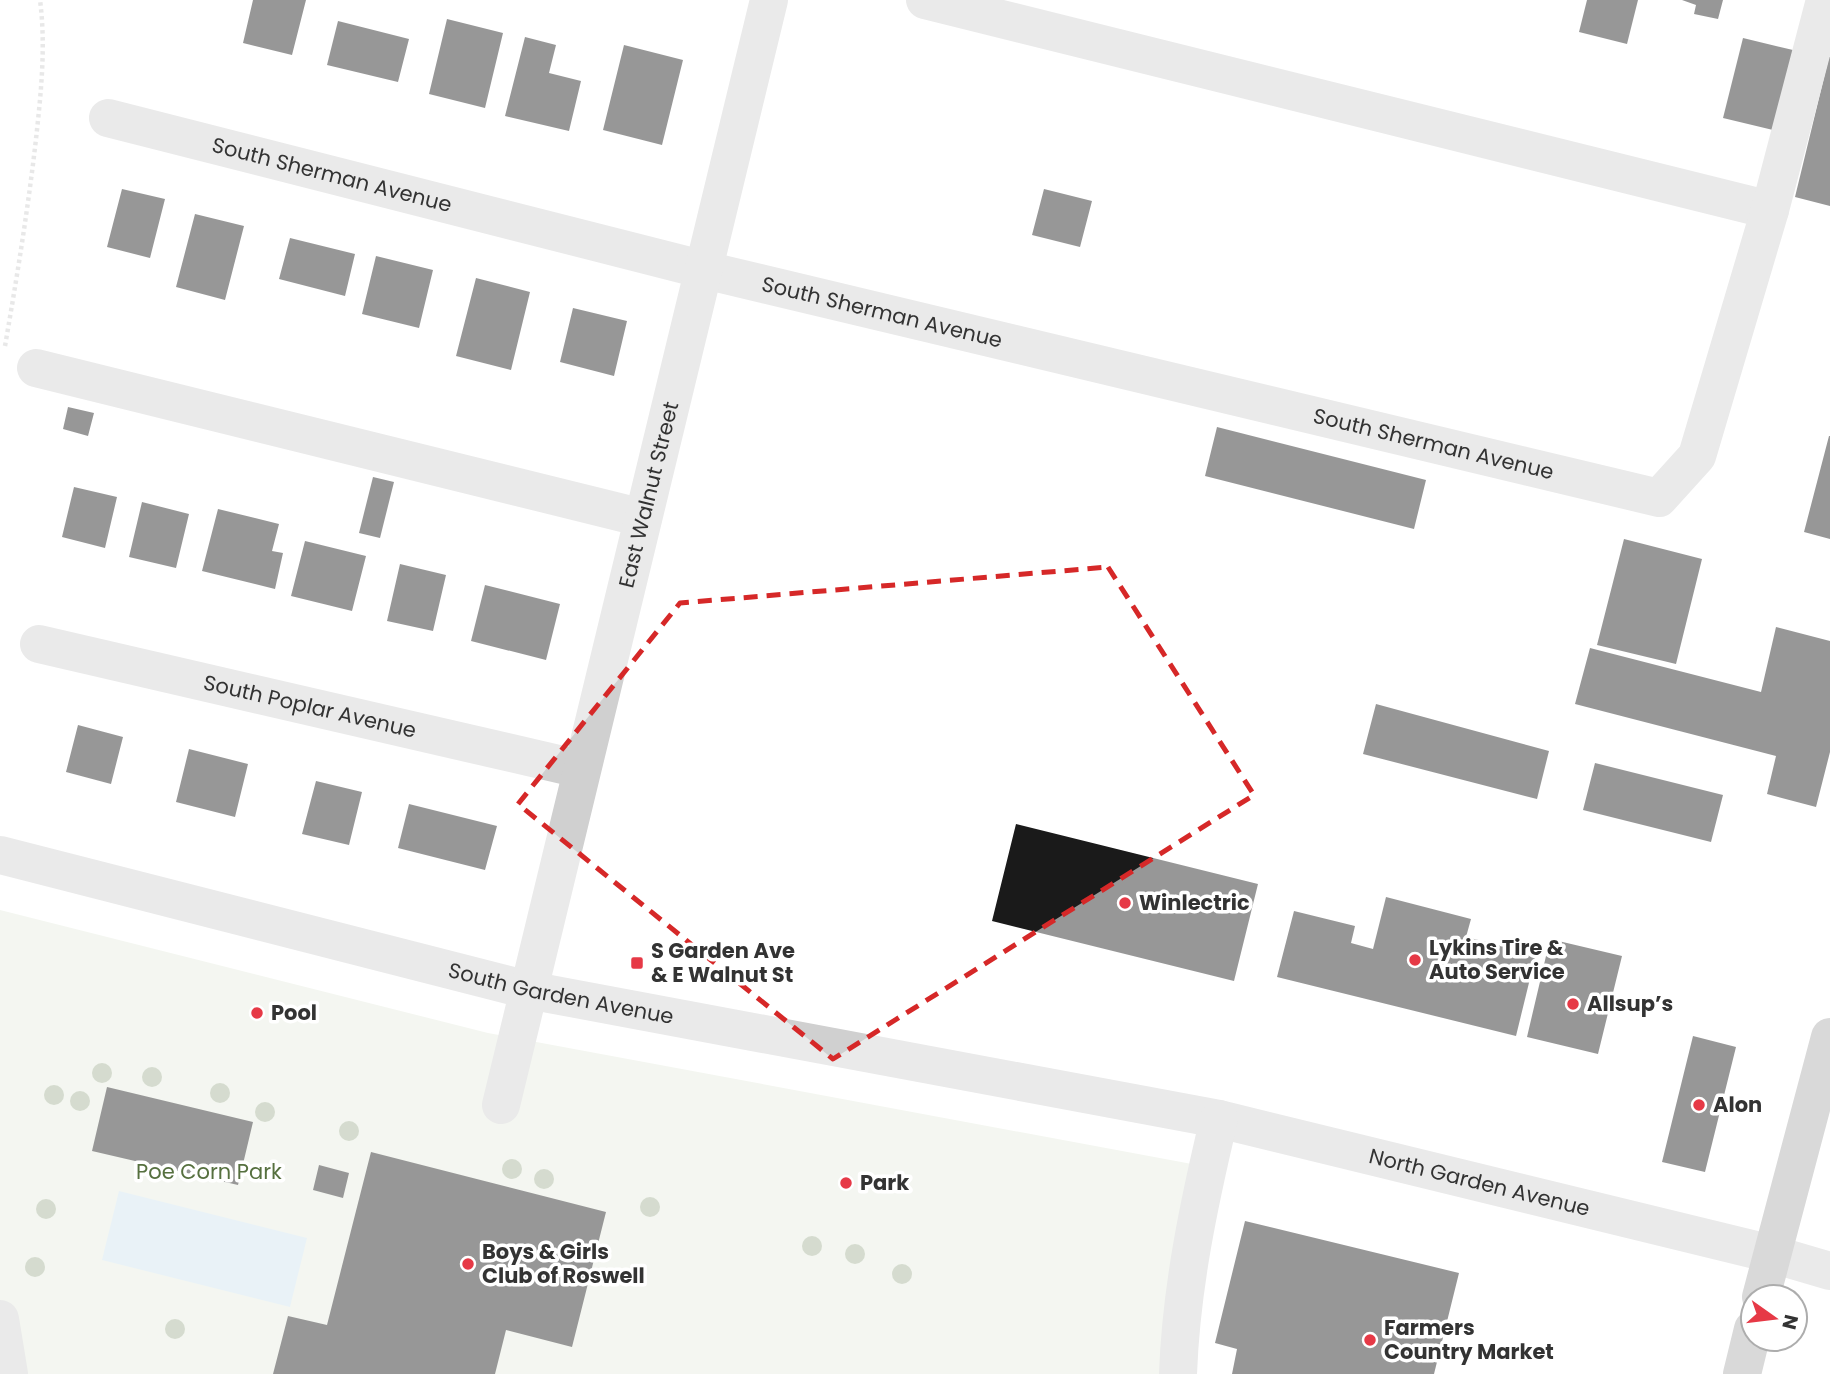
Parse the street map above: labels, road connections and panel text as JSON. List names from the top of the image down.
{
  "streets": {
    "street": [
      "South Sherman Avenue",
      "East Walnut Street",
      "South Poplar Avenue",
      "South Garden Avenue",
      "North Garden Avenue"
    ]
  },
  "crossings": [
    ["South Sherman Avenue", "East Walnut Street"],
    ["East Walnut Street", "South Poplar Avenue"],
    ["East Walnut Street", "South Garden Avenue"],
    ["South Garden Avenue", "North Garden Avenue"]
  ],
  "parks": ["Poe Corn Park"],
  "places": {
    "other": [
      "Winlectric",
      "Lykins Tire & Auto Service",
      "Allsup’s",
      "Pool",
      "Alon",
      "Park",
      "Boys & Girls Club of Roswell",
      "Farmers Country Market"
    ],
    "transit": ["S Garden Ave & E Walnut St"]
  },
  "north": "right"
}
